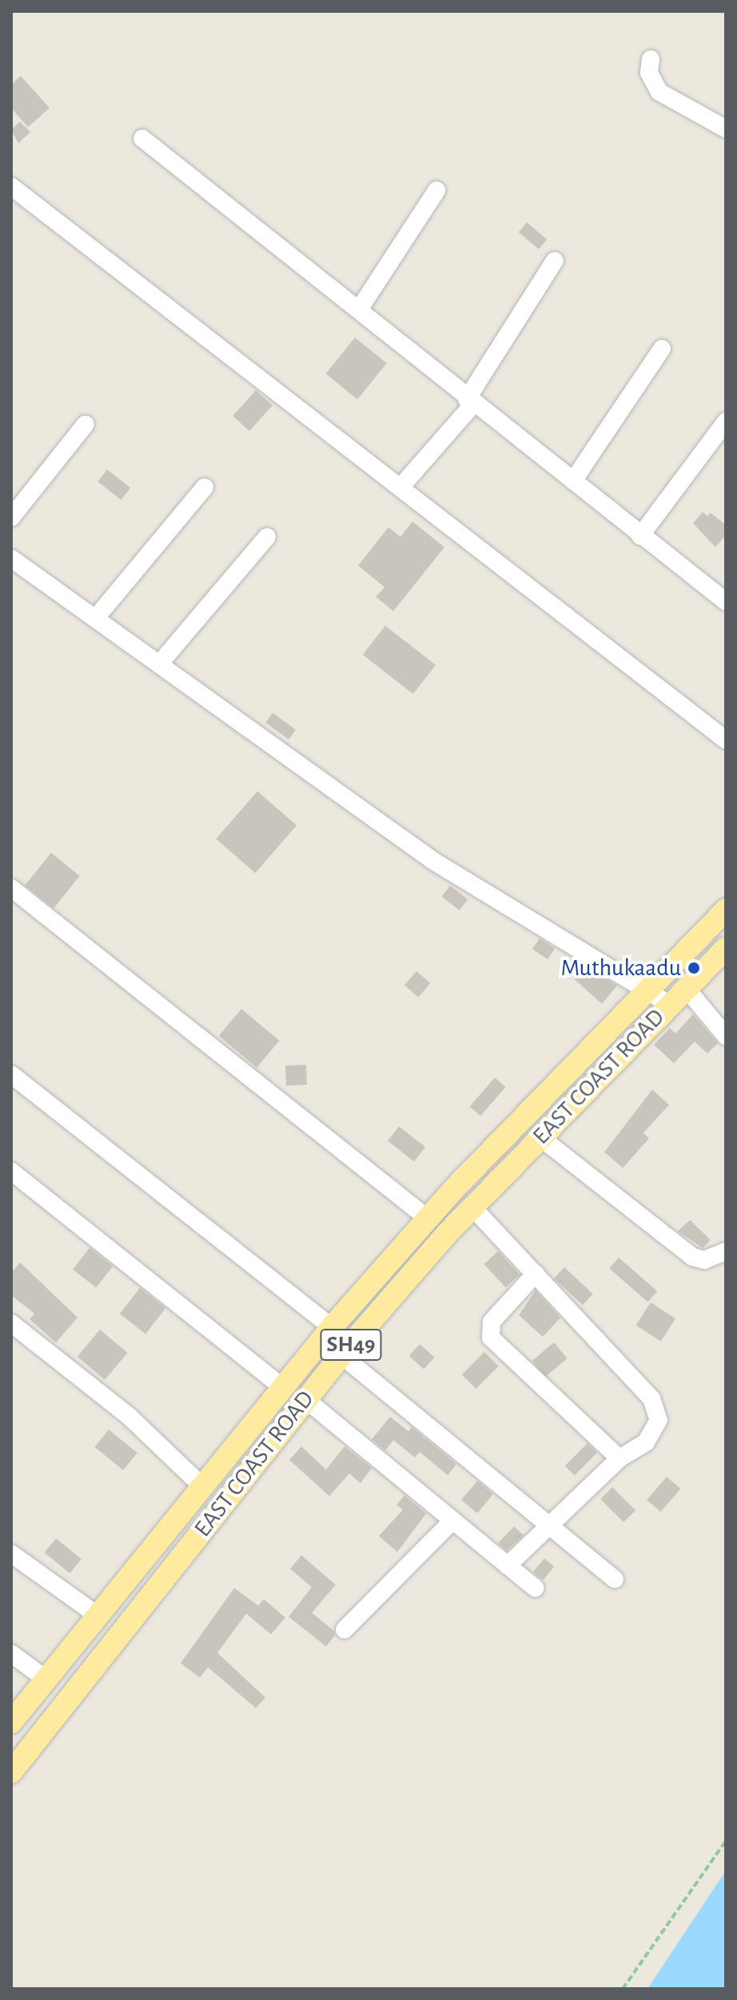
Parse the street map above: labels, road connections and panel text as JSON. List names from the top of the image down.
{
  "streets": {
    "main road": ["EAST COAST ROAD", "SH49"]
  },
  "places": ["Muthukaadu"]
}
